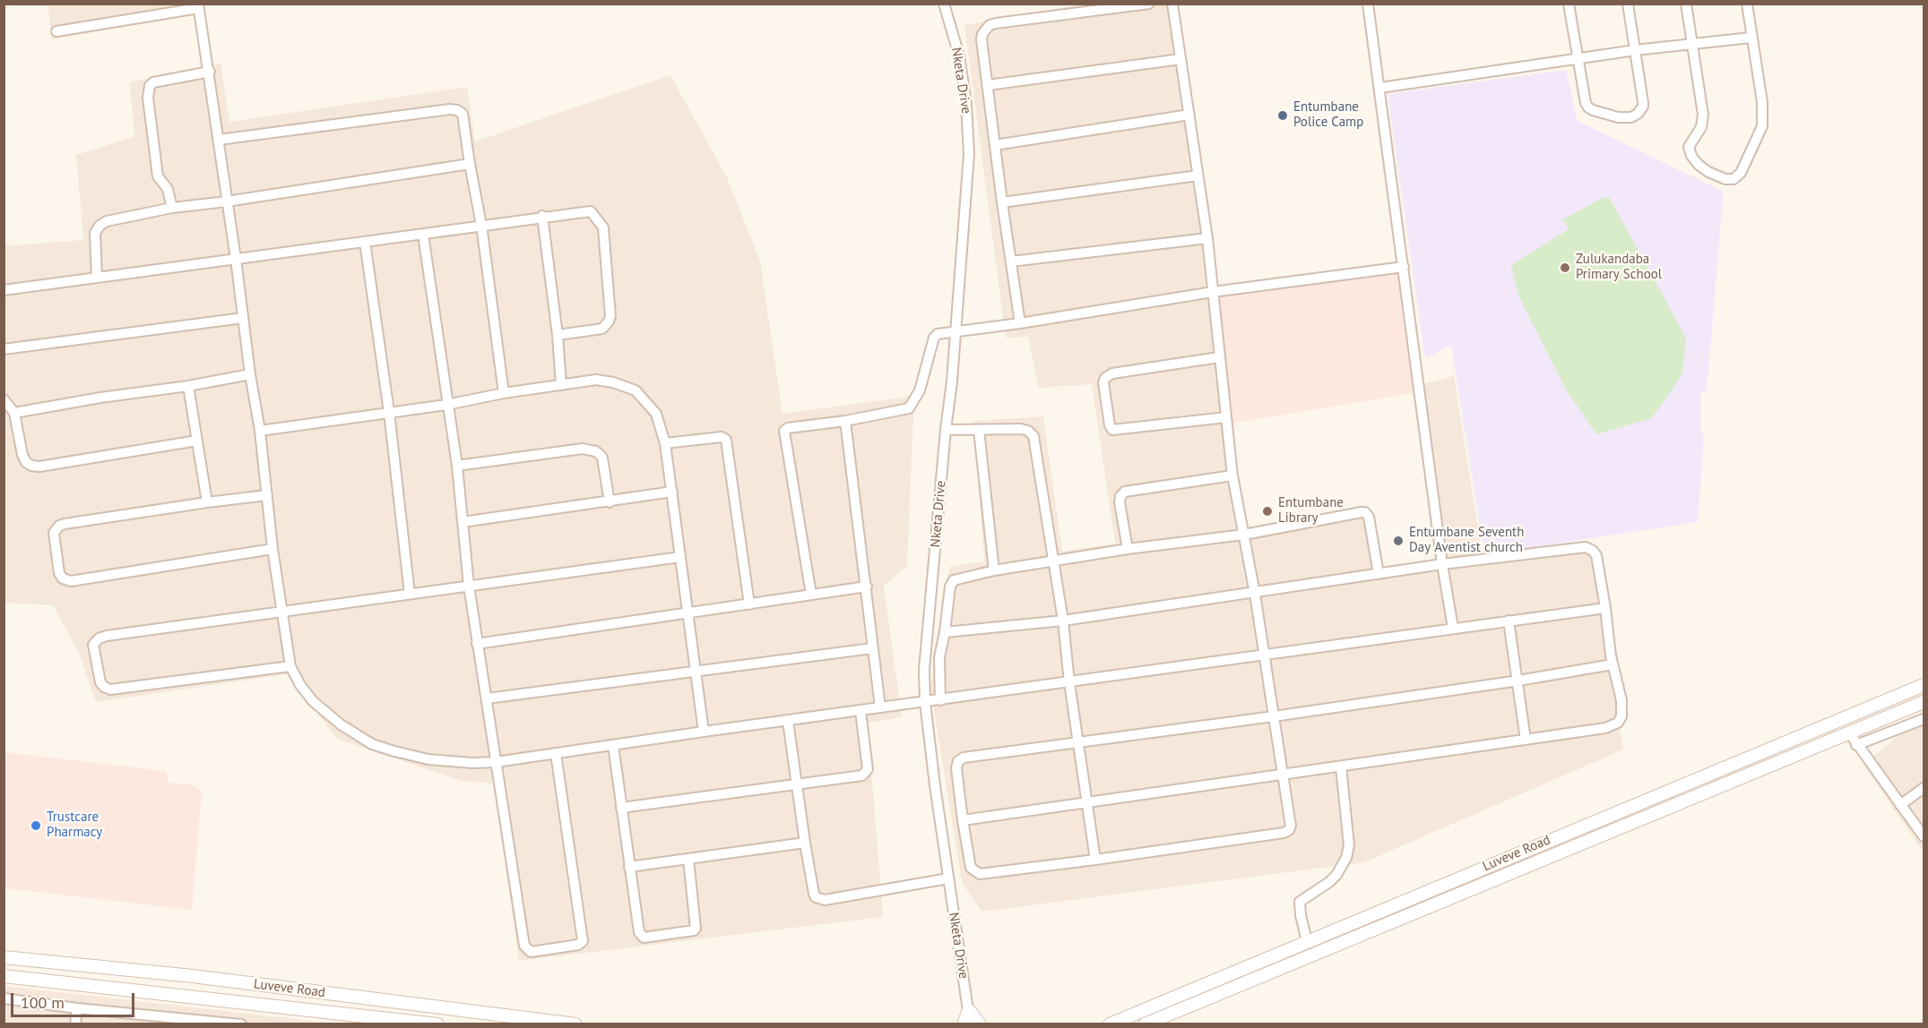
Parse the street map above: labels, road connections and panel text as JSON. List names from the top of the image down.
{
  "streets": {
    "street": ["Nketa Drive", "Luveve Road"]
  },
  "places": [
    "Entumbane Police Camp",
    "Zulukandaba Primary School",
    "Entumbane Library",
    "Entumbane Seventh Day Aventist church",
    "Trustcare Pharmacy"
  ],
  "scale_bar": "100 m"
}
